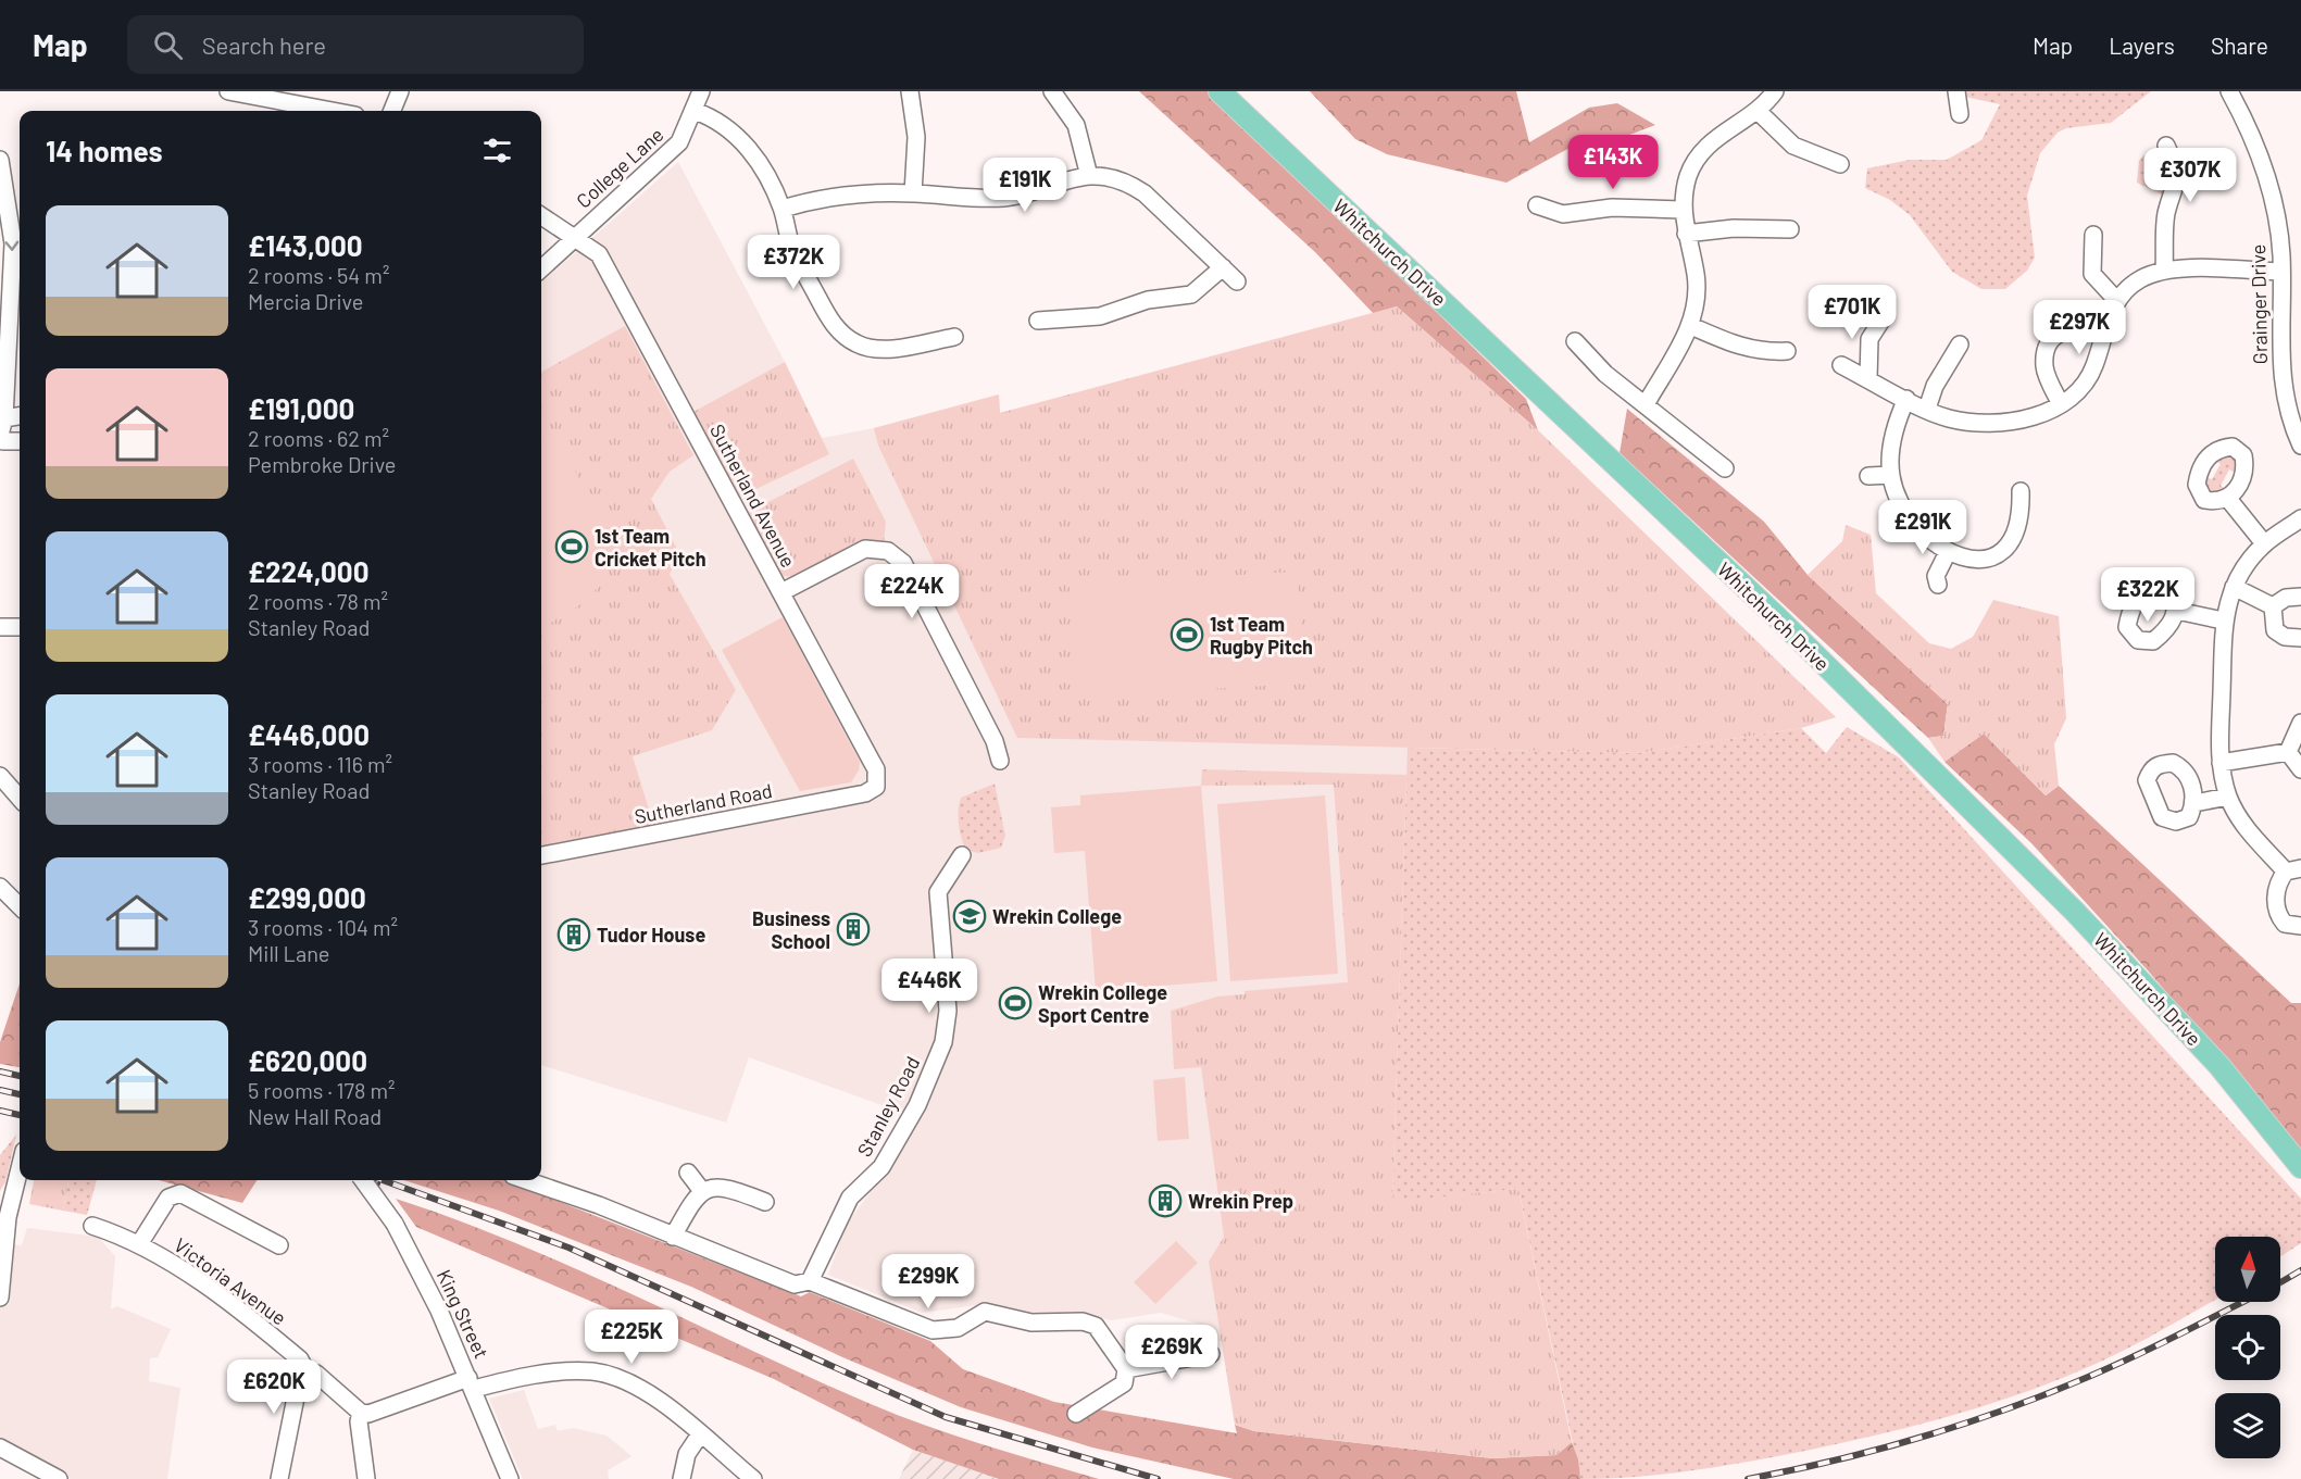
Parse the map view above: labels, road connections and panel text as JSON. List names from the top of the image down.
{
  "streets": {
    "main road": ["Whitchurch Drive"],
    "street": [
      "College Lane",
      "Grainger Drive",
      "Sutherland Avenue",
      "Sutherland Road",
      "Stanley Road",
      "Victoria Avenue",
      "King Street"
    ]
  },
  "crossings": [
    ["College Lane", "Sutherland Avenue"],
    ["Sutherland Avenue", "Sutherland Road"]
  ],
  "places": {
    "sports": ["1st Team Cricket Pitch", "1st Team Rugby Pitch", "Wrekin College Sport Centre"],
    "school or university": ["Wrekin College"],
    "building": ["Business School", "Tudor House", "Wrekin Prep"]
  },
  "north": "top",
  "page": {
    "header": "Map",
    "search": "Search here",
    "nav": ["Map", "Layers", "Share"],
    "heading": "14 homes",
    "price": [
      "£143K",
      "£307K",
      "£191K",
      "£372K",
      "£701K",
      "£297K",
      "£291K",
      "£224K",
      "£322K",
      "£446K",
      "£299K",
      "£225K",
      "£269K",
      "£620K"
    ],
    "list": [
      {
        "name": "£143,000",
        "note": "2 rooms · 54 m² · Mercia Drive"
      },
      {
        "name": "£191,000",
        "note": "2 rooms · 62 m² · Pembroke Drive"
      },
      {
        "name": "£224,000",
        "note": "2 rooms · 78 m² · Stanley Road"
      },
      {
        "name": "£446,000",
        "note": "3 rooms · 116 m² · Stanley Road"
      },
      {
        "name": "£299,000",
        "note": "3 rooms · 104 m² · Mill Lane"
      },
      {
        "name": "£620,000",
        "note": "5 rooms · 178 m² · New Hall Road"
      }
    ]
  }
}
